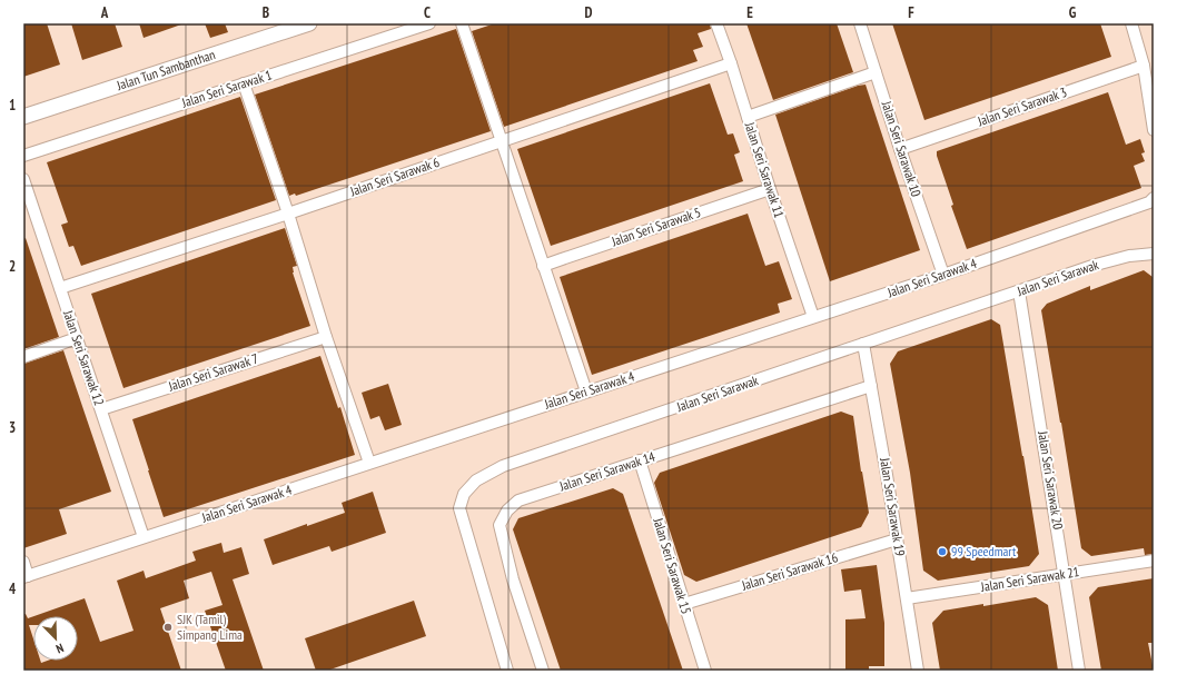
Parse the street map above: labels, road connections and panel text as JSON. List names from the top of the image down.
{
  "streets": {
    "street": [
      "Jalan Tun Sambanthan",
      "Jalan Seri Sarawak 1",
      "Jalan Seri Sarawak 3",
      "Jalan Seri Sarawak 10",
      "Jalan Seri Sarawak 11",
      "Jalan Seri Sarawak 6",
      "Jalan Seri Sarawak 5",
      "Jalan Seri Sarawak 4",
      "Jalan Seri Sarawak",
      "Jalan Seri Sarawak 12",
      "Jalan Seri Sarawak 7",
      "Jalan Seri Sarawak 14",
      "Jalan Seri Sarawak 20",
      "Jalan Seri Sarawak 19",
      "Jalan Seri Sarawak 15",
      "Jalan Seri Sarawak 16",
      "Jalan Seri Sarawak 21"
    ]
  },
  "crossings": [
    ["Jalan Seri Sarawak 3", "Jalan Seri Sarawak 10"],
    ["Jalan Seri Sarawak 10", "Jalan Seri Sarawak 4"],
    ["Jalan Seri Sarawak 11", "Jalan Seri Sarawak 6"],
    ["Jalan Seri Sarawak 11", "Jalan Seri Sarawak 5"],
    ["Jalan Seri Sarawak 11", "Jalan Seri Sarawak 4"],
    ["Jalan Seri Sarawak 6", "Jalan Seri Sarawak 12"],
    ["Jalan Seri Sarawak 4", "Jalan Seri Sarawak 12"],
    ["Jalan Seri Sarawak", "Jalan Seri Sarawak 20"],
    ["Jalan Seri Sarawak", "Jalan Seri Sarawak 19"],
    ["Jalan Seri Sarawak 12", "Jalan Seri Sarawak 7"],
    ["Jalan Seri Sarawak 14", "Jalan Seri Sarawak 19"],
    ["Jalan Seri Sarawak 14", "Jalan Seri Sarawak 15"],
    ["Jalan Seri Sarawak 20", "Jalan Seri Sarawak 21"],
    ["Jalan Seri Sarawak 19", "Jalan Seri Sarawak 16"],
    ["Jalan Seri Sarawak 19", "Jalan Seri Sarawak 21"],
    ["Jalan Seri Sarawak 15", "Jalan Seri Sarawak 16"]
  ],
  "places": ["99 Speedmart", "SJK (Tamil) Simpang Lima"],
  "north": "bottom right",
  "grid": {
    "columns": [
      "A",
      "B",
      "C",
      "D",
      "E",
      "F",
      "G"
    ],
    "rows": [
      "1",
      "2",
      "3",
      "4"
    ]
  }
}
